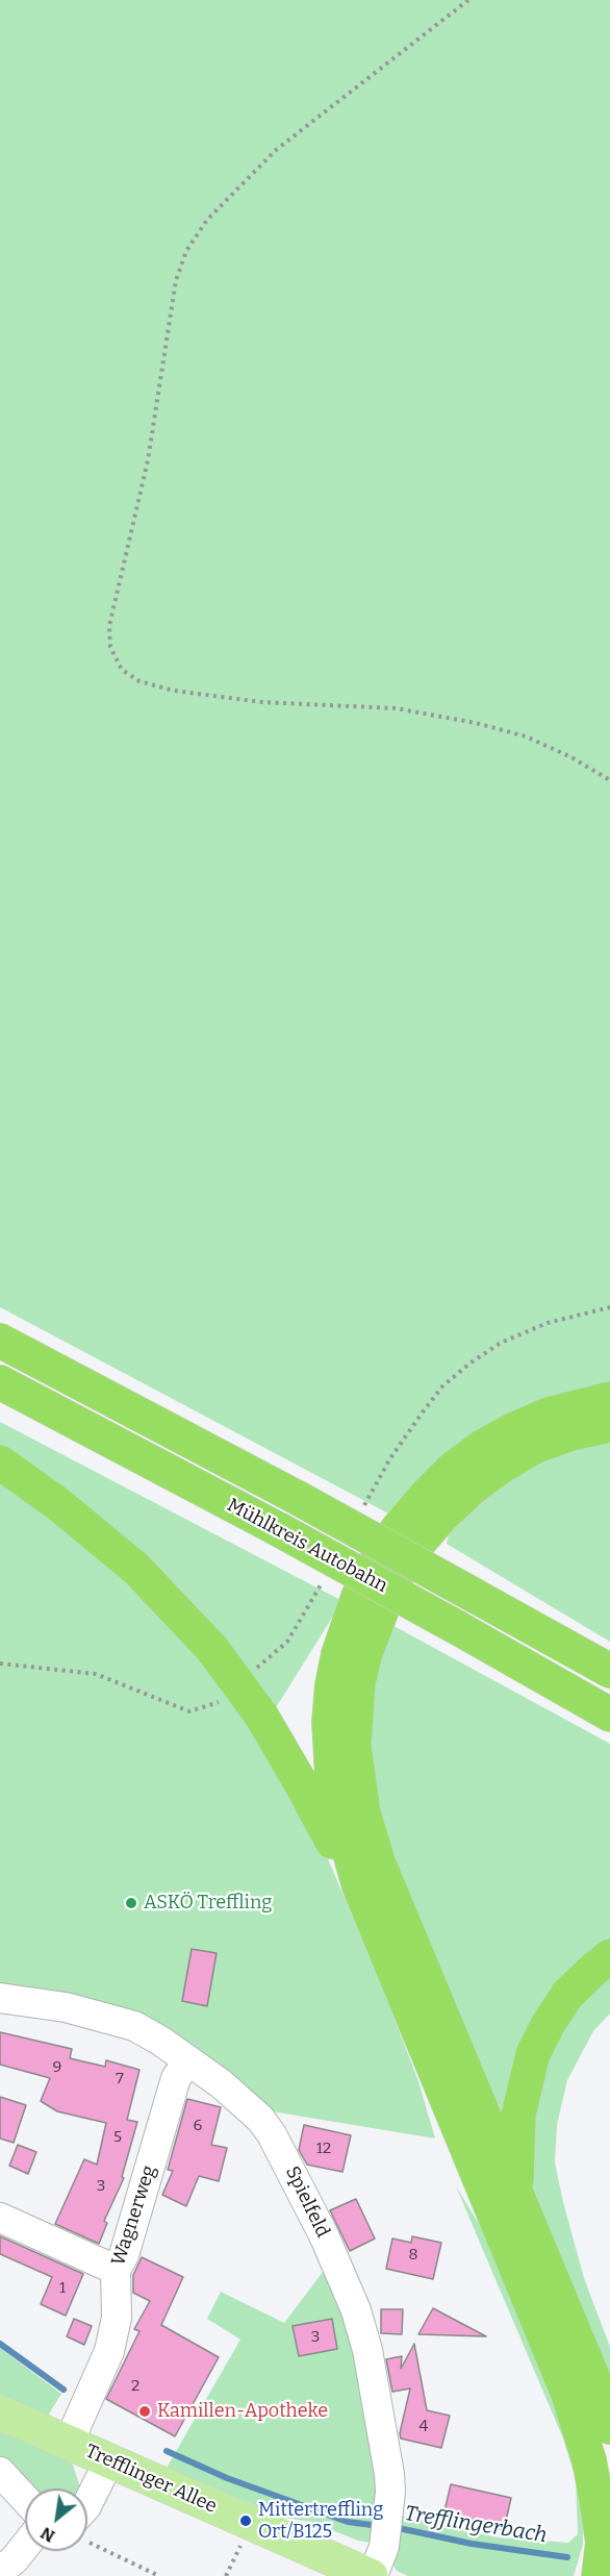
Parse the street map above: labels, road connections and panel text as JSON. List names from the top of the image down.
{
  "streets": {
    "highway": ["Mühlkreis Autobahn"],
    "main road": ["Trefflinger Allee"],
    "street": ["Spielfeld", "Wagnerweg"]
  },
  "crossings": [
    ["Spielfeld", "Wagnerweg"],
    ["Spielfeld", "Trefflinger Allee"],
    ["Wagnerweg", "Trefflinger Allee"]
  ],
  "water": ["Trefflingerbach"],
  "places": ["ASKÖ Treffling", "Kamillen-Apotheke", "Mittertreffling Ort/B125"],
  "house_numbers": [
    "9",
    "7",
    "6",
    "5",
    "12",
    "3",
    "8",
    "1",
    "3",
    "2",
    "4"
  ],
  "north": "bottom left"
}
